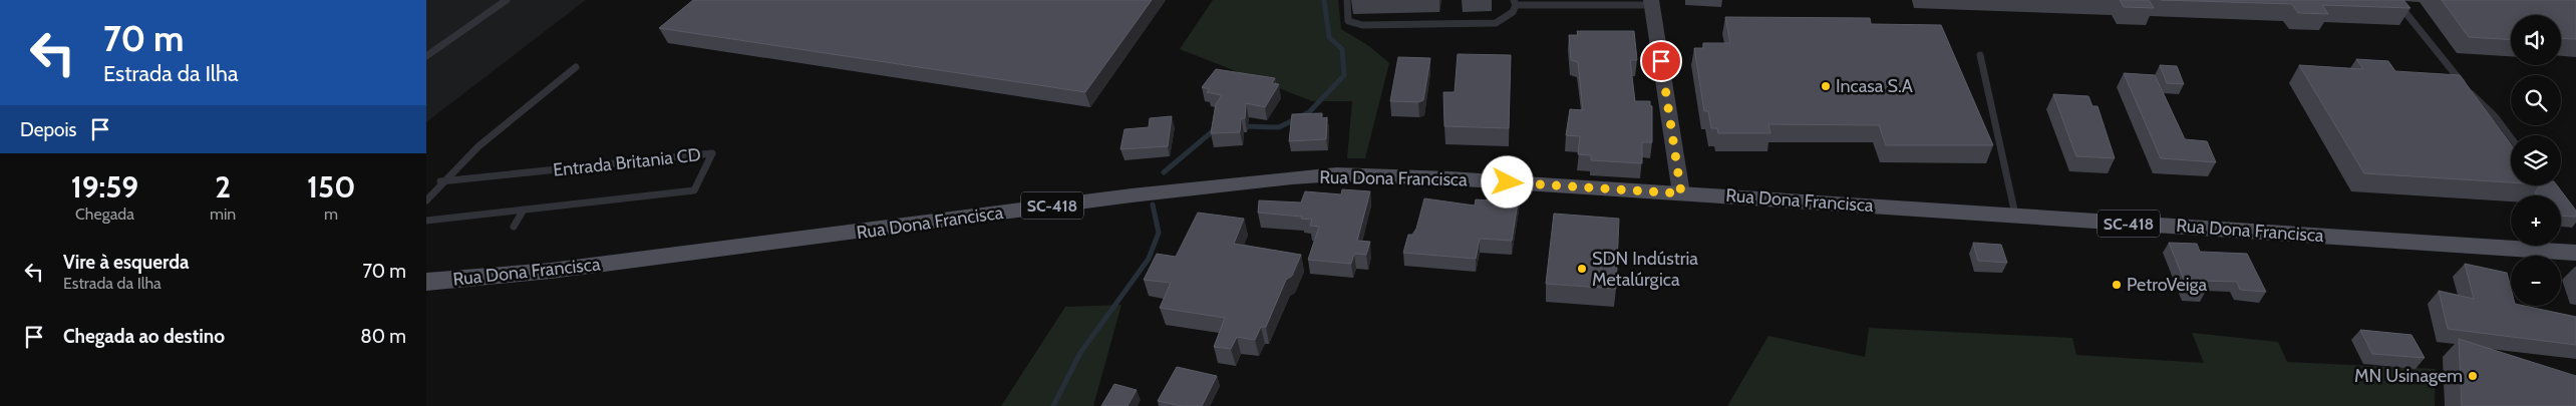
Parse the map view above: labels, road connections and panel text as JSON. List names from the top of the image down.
{
  "streets": {
    "main road": ["Rua Dona Francisca", "SC-418"],
    "lane": ["Entrada Britania CD"]
  },
  "places": [
    "Incasa S.A",
    "SDN Indústria Metalúrgica",
    "PetroVeiga",
    "MN Usinagem"
  ],
  "page": {
    "turn": ["70 m", "Estrada da Ilha"],
    "map_buttons": ["+", "−"],
    "then": "Depois",
    "eta": [
      "19:59",
      "Chegada",
      "2",
      "min",
      "150",
      "m"
    ],
    "list": [
      {
        "name": "Vire à esquerda",
        "note": "Estrada da Ilha",
        "value": "70 m"
      },
      {
        "name": "Chegada ao destino",
        "value": "80 m"
      }
    ]
  }
}
